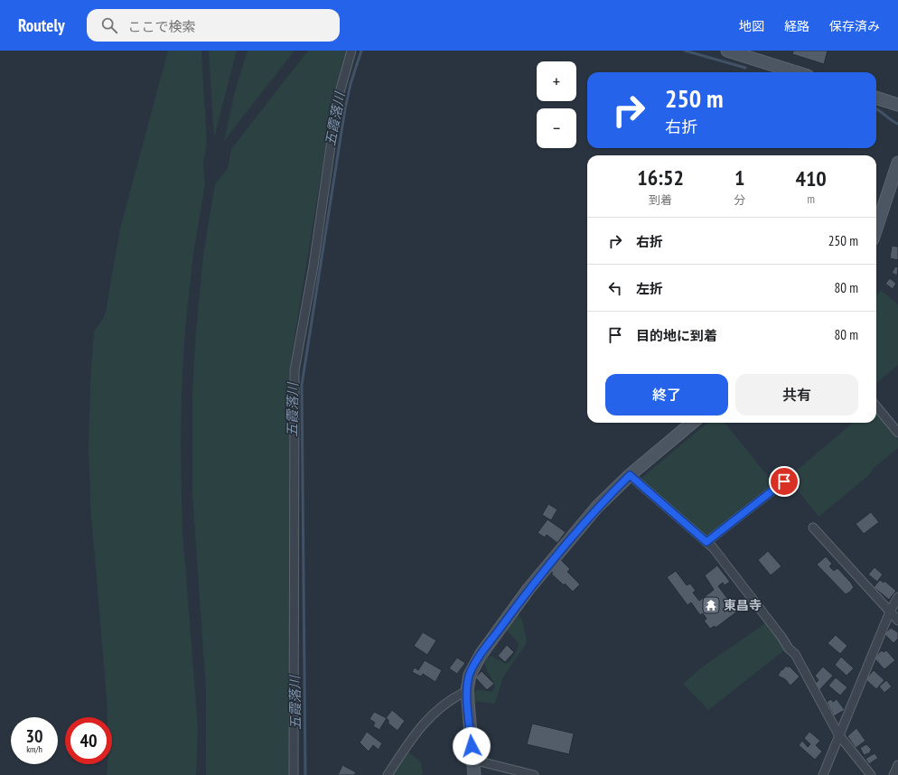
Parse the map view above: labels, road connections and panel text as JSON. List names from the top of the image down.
{
  "water": ["五霞落川"],
  "places": {
    "temple": ["東昌寺"]
  },
  "page": {
    "header": "Routely",
    "search": "ここで検索",
    "nav": ["地図", "経路", "保存済み"],
    "map_buttons": ["+", "−"],
    "turn": ["250 m", "右折"],
    "eta": [
      "16:52",
      "到着",
      "1",
      "分",
      "410",
      "m"
    ],
    "list": [
      {
        "name": "右折",
        "value": "250 m"
      },
      {
        "name": "左折",
        "value": "80 m"
      },
      {
        "name": "目的地に到着",
        "value": "80 m"
      }
    ],
    "buttons": ["終了", "共有"],
    "speed": "30 km/h",
    "limit": "40"
  }
}
